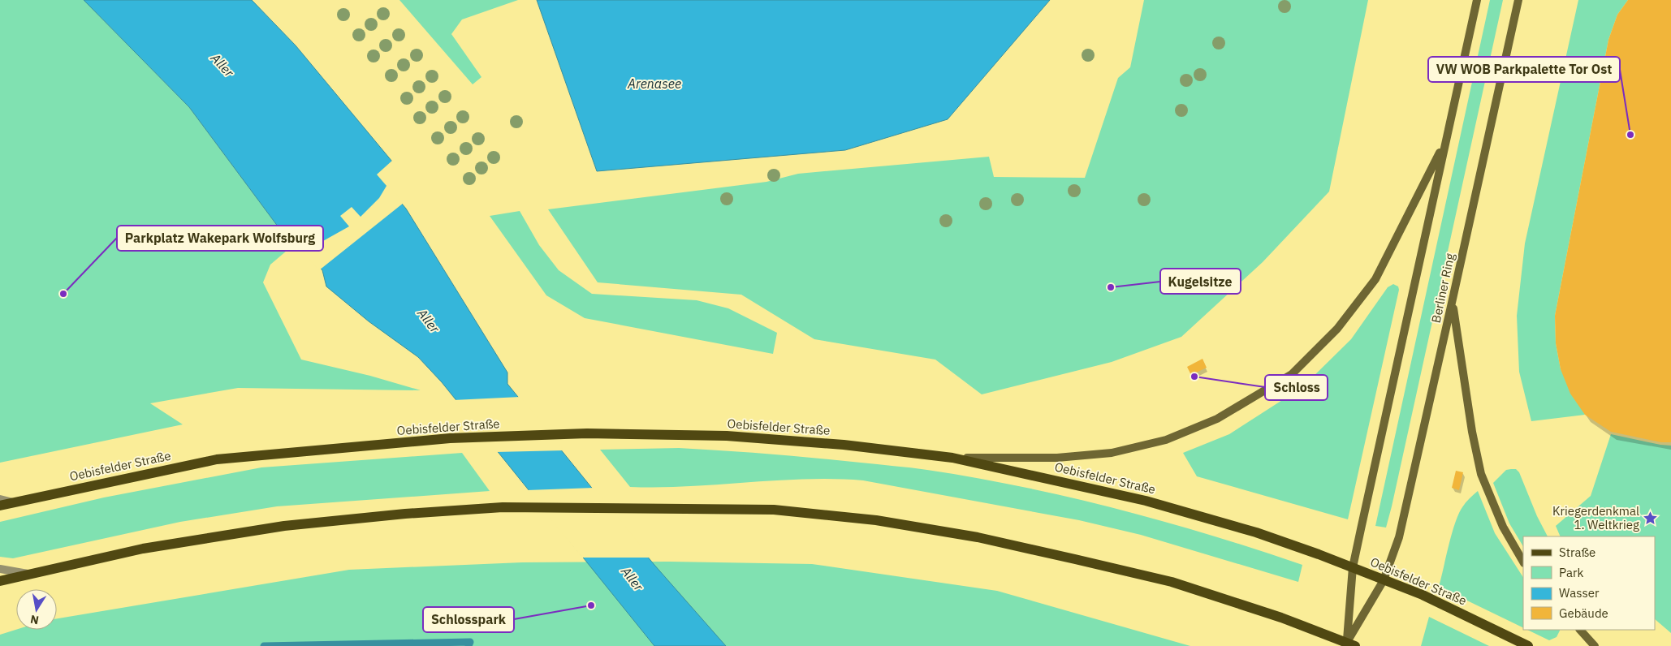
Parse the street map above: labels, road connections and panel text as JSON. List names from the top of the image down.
{
  "streets": {
    "main road": ["Berliner Ring", "Oebisfelder Straße"]
  },
  "crossings": [
    ["Berliner Ring", "Oebisfelder Straße"]
  ],
  "water": ["Aller", "Arenasee"],
  "places": {
    "other": [
      "VW WOB Parkpalette Tor Ost",
      "Kugelsitze",
      "Parkplatz Wakepark Wolfsburg",
      "Schloss",
      "Schlosspark"
    ],
    "place": ["Kriegerdenkmal 1. Weltkrieg"]
  },
  "legend": [
    "Straße",
    "Park",
    "Wasser",
    "Gebäude"
  ],
  "north": "bottom"
}
